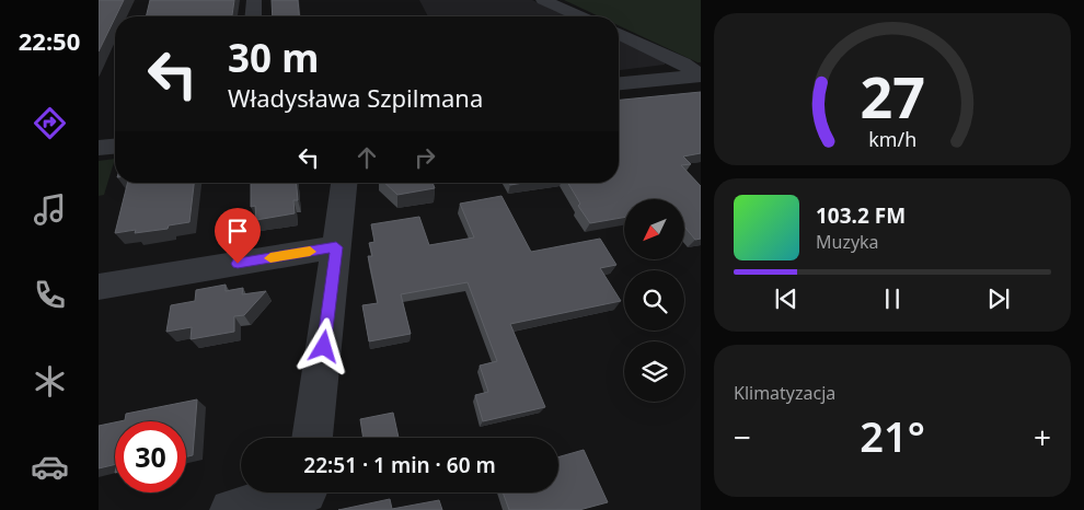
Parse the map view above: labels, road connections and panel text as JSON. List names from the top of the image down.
{
  "north": "bottom left",
  "page": {
    "tabs": "22:50",
    "turn": ["30 m", "Władysława Szpilmana"],
    "song": ["103.2 FM", "Muzyka"],
    "tile": "Klimatyzacja",
    "heat": ["−", "21°", "+"],
    "limit": "30",
    "trip": "22:51 · 1 min · 60 m",
    "gauge": ["27", "km/h"]
  }
}
